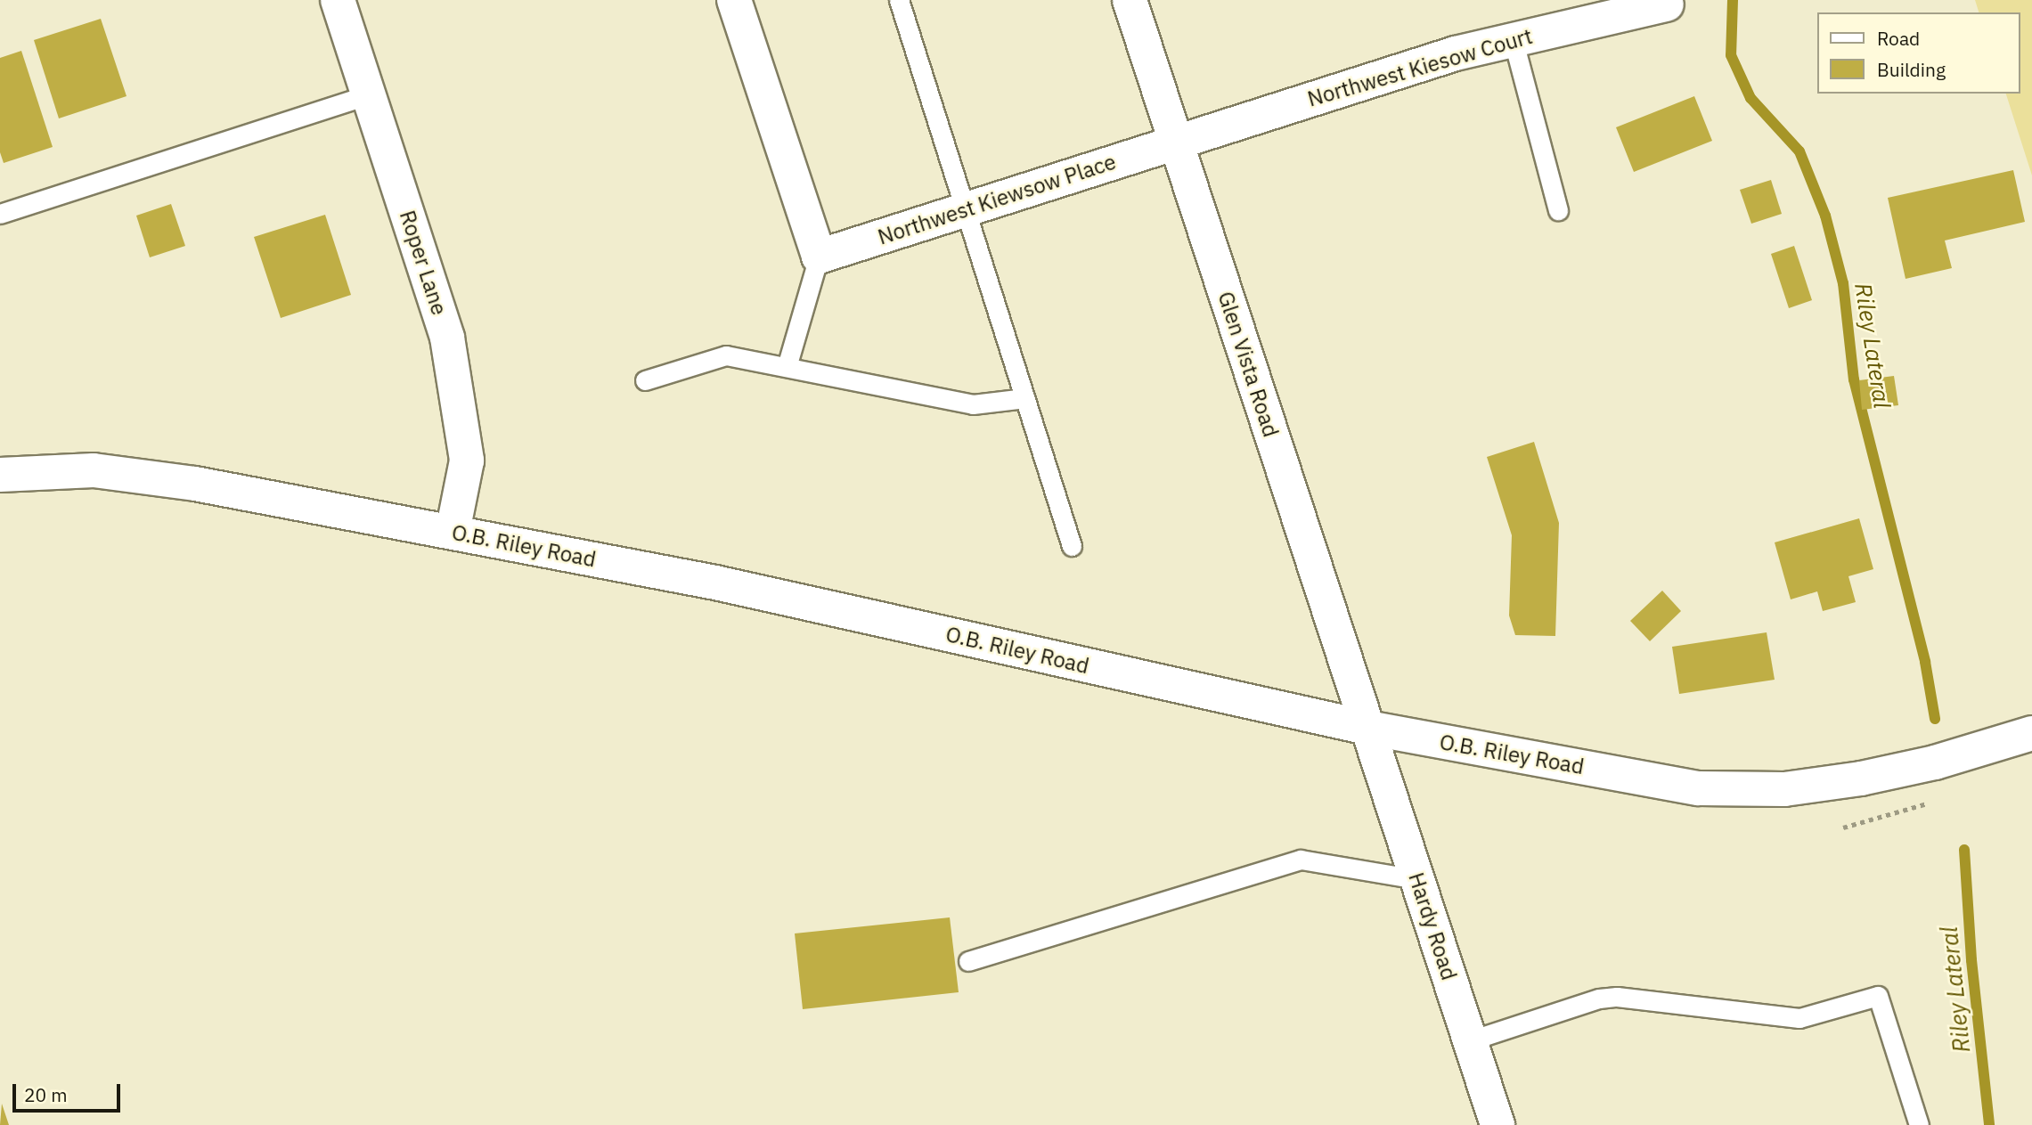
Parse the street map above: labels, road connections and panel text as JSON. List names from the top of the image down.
{
  "streets": {
    "street": [
      "Northwest Kiesow Court",
      "Northwest Kiewsow Place",
      "Roper Lane",
      "Glen Vista Road",
      "O.B. Riley Road",
      "Hardy Road"
    ]
  },
  "crossings": [
    ["Northwest Kiesow Court", "Northwest Kiewsow Place"],
    ["Northwest Kiesow Court", "Glen Vista Road"],
    ["Northwest Kiewsow Place", "Glen Vista Road"],
    ["Roper Lane", "O.B. Riley Road"],
    ["Glen Vista Road", "O.B. Riley Road"],
    ["Glen Vista Road", "Hardy Road"],
    ["O.B. Riley Road", "Hardy Road"]
  ],
  "water": ["Riley Lateral"],
  "legend": ["Road", "Building"],
  "scale_bar": "20 m"
}
